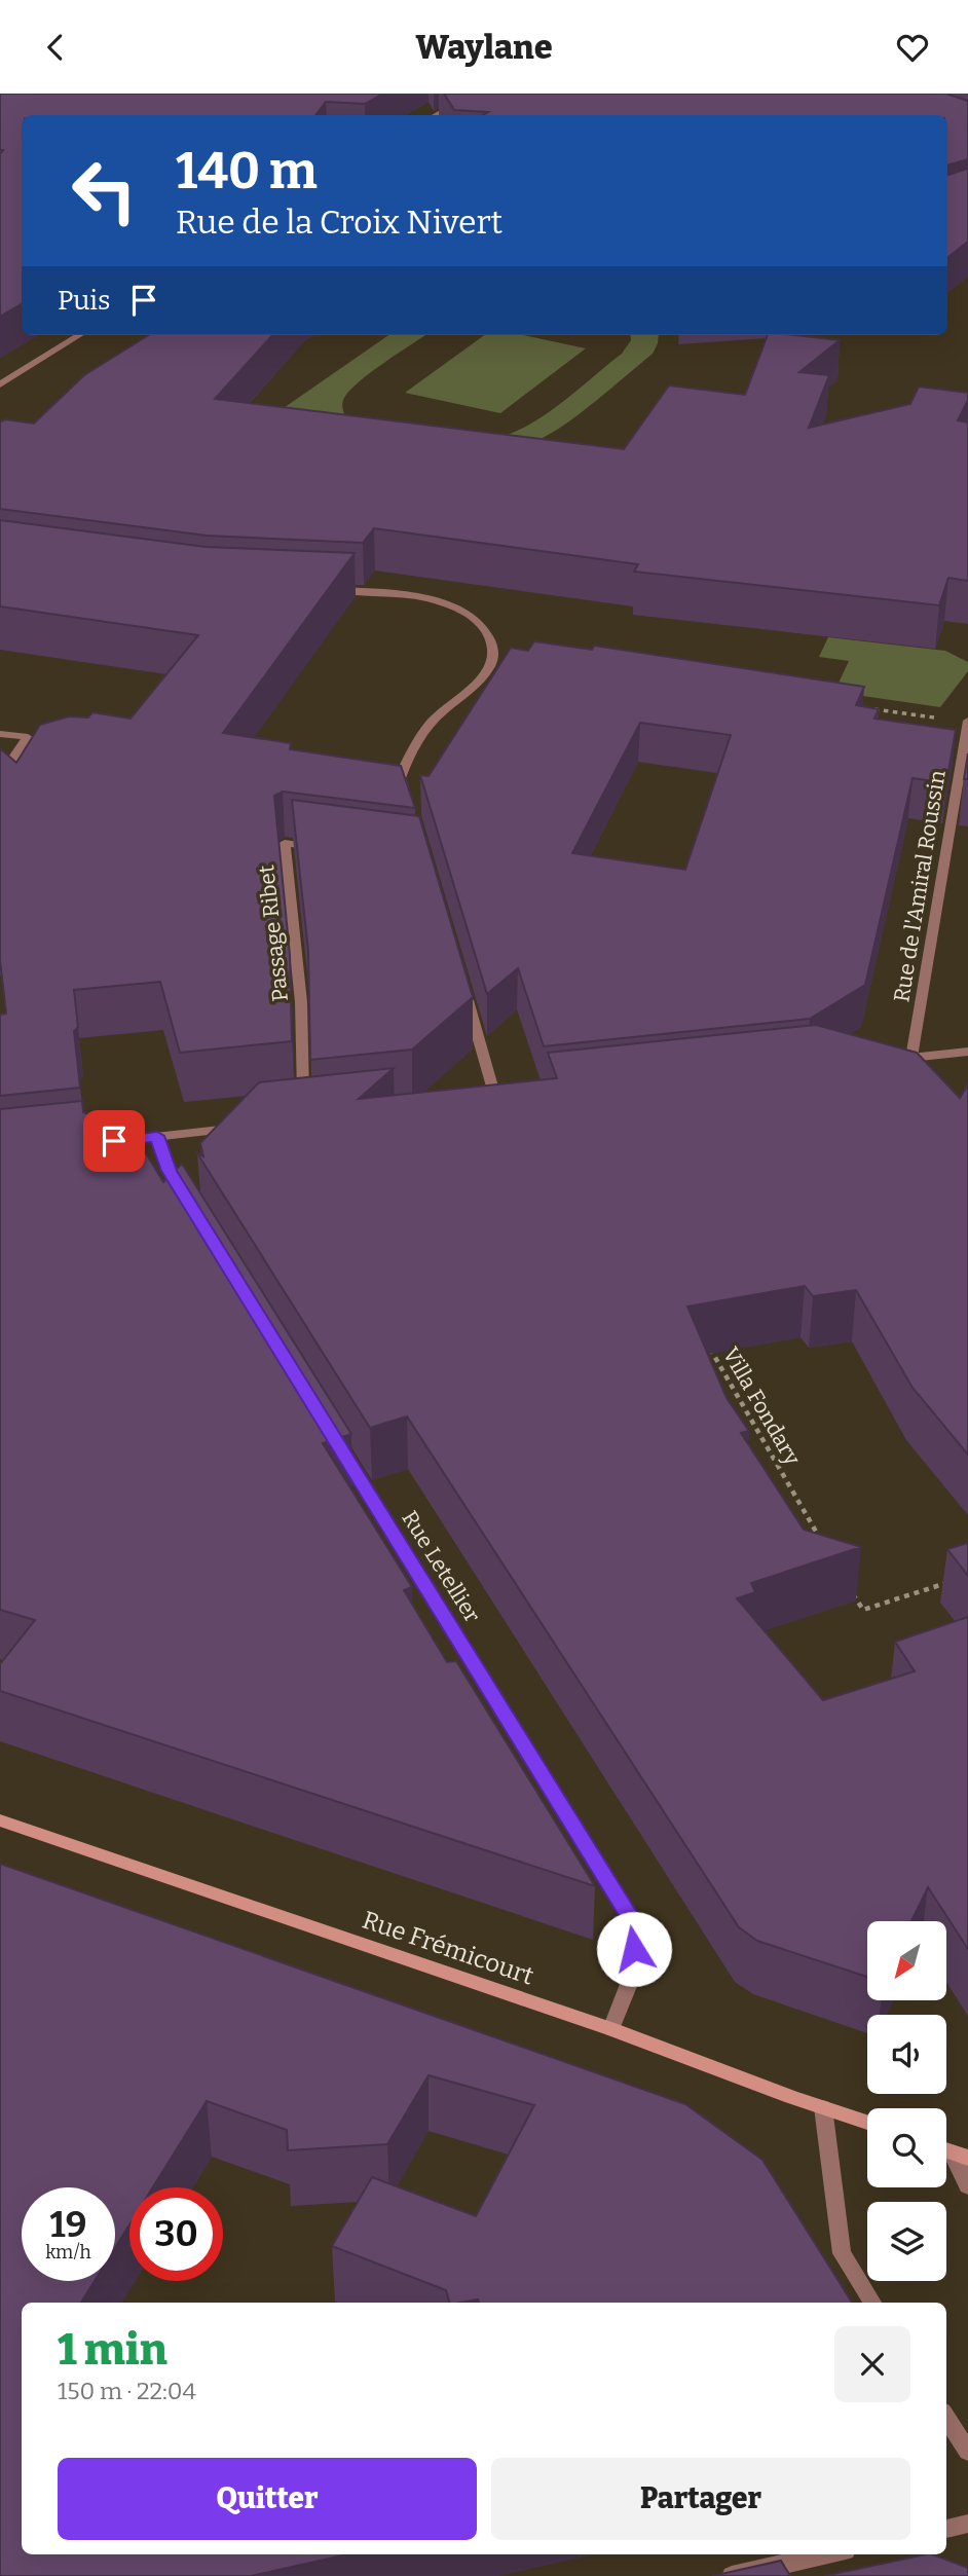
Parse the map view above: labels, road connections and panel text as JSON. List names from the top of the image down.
{
  "streets": {
    "main road": ["Rue Frémicourt"],
    "street": ["Rue de l'Amiral Roussin", "Passage Ribet", "Rue Letellier"],
    "path": ["Villa Fondary"]
  },
  "crossings": [
    ["Rue Letellier", "Rue Frémicourt"]
  ],
  "north": "bottom left",
  "page": {
    "header": "Waylane",
    "turn": ["140 m", "Rue de la Croix Nivert"],
    "then": "Puis",
    "speed": "19 km/h",
    "limit": "30",
    "heading": ["1 min", "150 m · 22:04"],
    "buttons": ["Quitter", "Partager"]
  }
}
